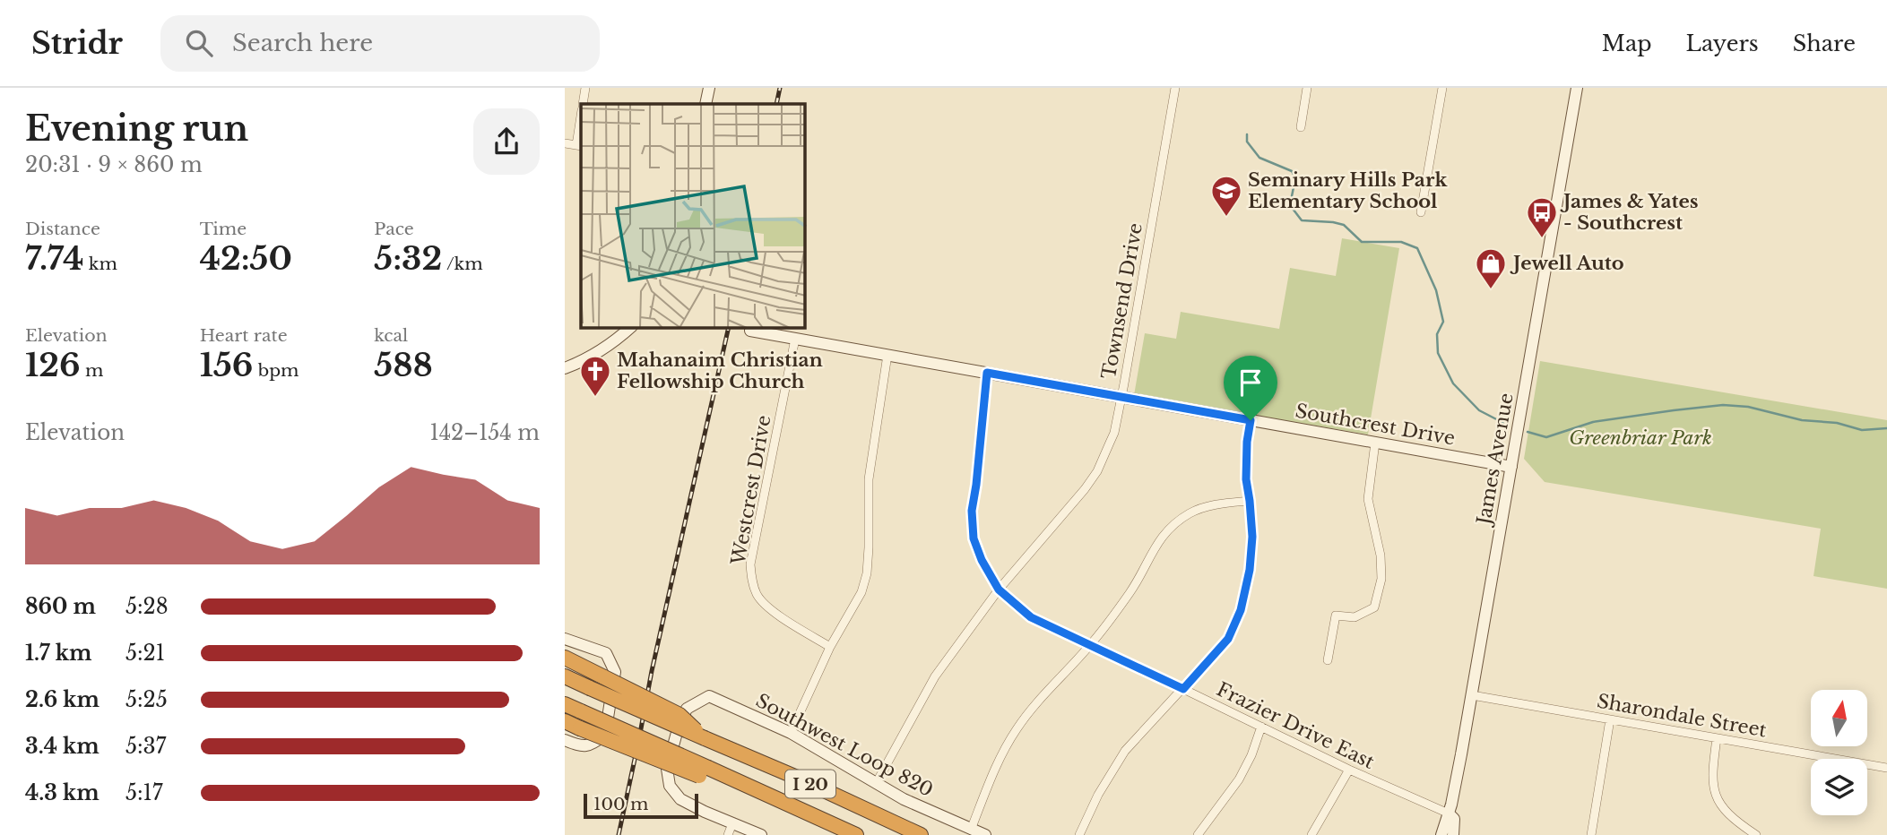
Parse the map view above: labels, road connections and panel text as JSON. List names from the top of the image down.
{
  "streets": {
    "highway": ["I 20"],
    "main road": ["Southcrest Drive", "James Avenue", "Southwest Loop 820"],
    "street": [
      "Townsend Drive",
      "Westcrest Drive",
      "Sharondale Street",
      "Frazier Drive East"
    ]
  },
  "crossings": [
    ["Townsend Drive", "Southcrest Drive"],
    ["Townsend Drive", "Frazier Drive East"],
    ["Townsend Drive", "Southwest Loop 820"],
    ["Southcrest Drive", "James Avenue"],
    ["Southcrest Drive", "Westcrest Drive"],
    ["Southcrest Drive", "Frazier Drive East"],
    ["James Avenue", "Sharondale Street"],
    ["James Avenue", "Frazier Drive East"]
  ],
  "parks": ["Greenbriar Park"],
  "places": {
    "school or university": ["Seminary Hills Park Elementary School"],
    "bus stop": ["James & Yates - Southcrest"],
    "shop": ["Jewell Auto"],
    "church": ["Mahanaim Christian Fellowship Church"]
  },
  "scale_bar": "100 m",
  "north": "top",
  "page": {
    "header": "Stridr",
    "search": "Search here",
    "nav": ["Map", "Layers", "Share"],
    "heading": ["Evening run", "20:31 · 9 × 860 m"],
    "stats": [
      ["Distance", "7.74 km"],
      ["Time", "42:50"],
      ["Pace", "5:32 /km"],
      ["Elevation", "126 m"],
      ["Heart rate", "156 bpm"],
      ["kcal", "588"]
    ],
    "chart": ["Elevation", "142–154 m"],
    "list": [
      {
        "name": "860 m",
        "note": "5:28"
      },
      {
        "name": "1.7 km",
        "note": "5:21"
      },
      {
        "name": "2.6 km",
        "note": "5:25"
      },
      {
        "name": "3.4 km",
        "note": "5:37"
      },
      {
        "name": "4.3 km",
        "note": "5:17"
      }
    ],
    "scale": "100 m"
  }
}
